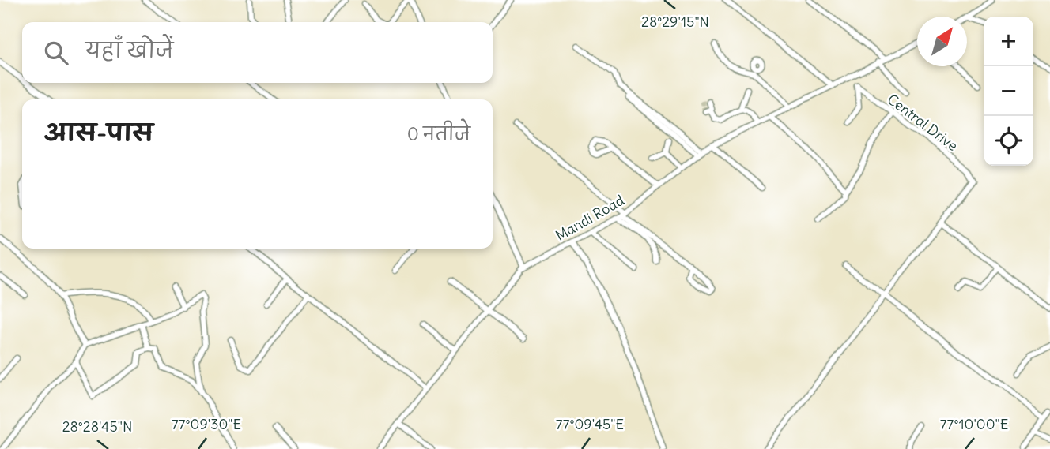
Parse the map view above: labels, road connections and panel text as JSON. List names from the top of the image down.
{
  "streets": {
    "street": ["Central Drive", "Mandi Road"]
  },
  "north": "top right",
  "page": {
    "map_buttons": ["+", "−"],
    "search": "यहाँ खोजें",
    "heading": ["आस-पास", "0 नतीजे"]
  },
  "coordinates": [
    "28°29'15\"N",
    "77°09'30\"E",
    "77°09'45\"E",
    "77°10'00\"E",
    "28°28'45\"N"
  ]
}
